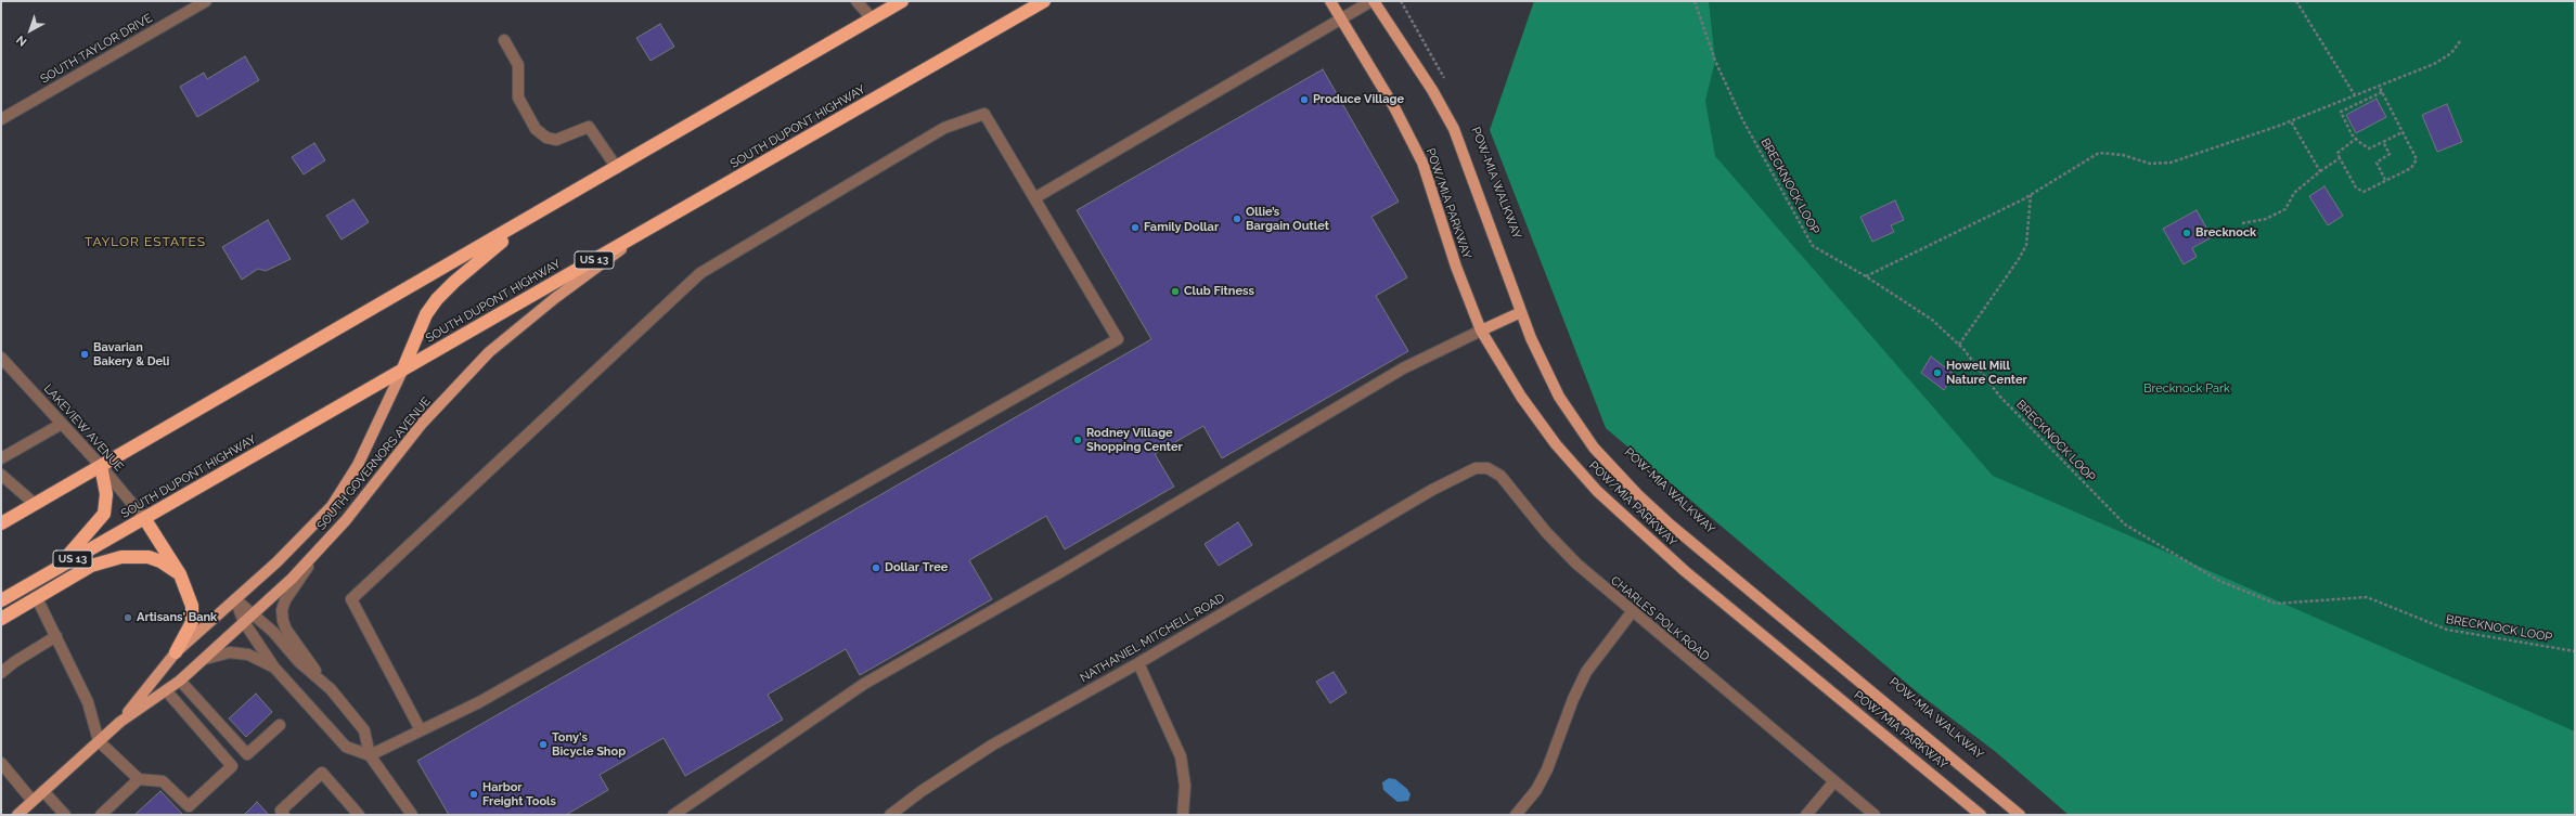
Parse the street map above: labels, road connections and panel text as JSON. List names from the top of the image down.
{
  "streets": {
    "highway": ["SOUTH DUPONT HIGHWAY", "US 13"],
    "main road": ["POW/MIA PARKWAY", "SOUTH GOVERNORS AVENUE"],
    "street": [
      "SOUTH TAYLOR DRIVE",
      "LAKEVIEW AVENUE",
      "CHARLES POLK ROAD",
      "NATHANIEL MITCHELL ROAD"
    ],
    "path": ["BRECKNOCK LOOP"]
  },
  "crossings": [
    ["SOUTH DUPONT HIGHWAY", "LAKEVIEW AVENUE"],
    ["SOUTH DUPONT HIGHWAY", "SOUTH GOVERNORS AVENUE"],
    ["CHARLES POLK ROAD", "NATHANIEL MITCHELL ROAD"]
  ],
  "districts": ["TAYLOR ESTATES"],
  "parks": ["Brecknock Park"],
  "places": [
    "Produce Village",
    "Ollie’s Bargain Outlet",
    "Family Dollar",
    "Brecknock",
    "Club Fitness",
    "Bavarian Bakery & Deli",
    "Howell Mill Nature Center",
    "Rodney Village Shopping Center",
    "Dollar Tree",
    "Artisans' Bank",
    "Tony's Bicycle Shop",
    "Harbor Freight Tools"
  ],
  "north": "bottom left"
}
